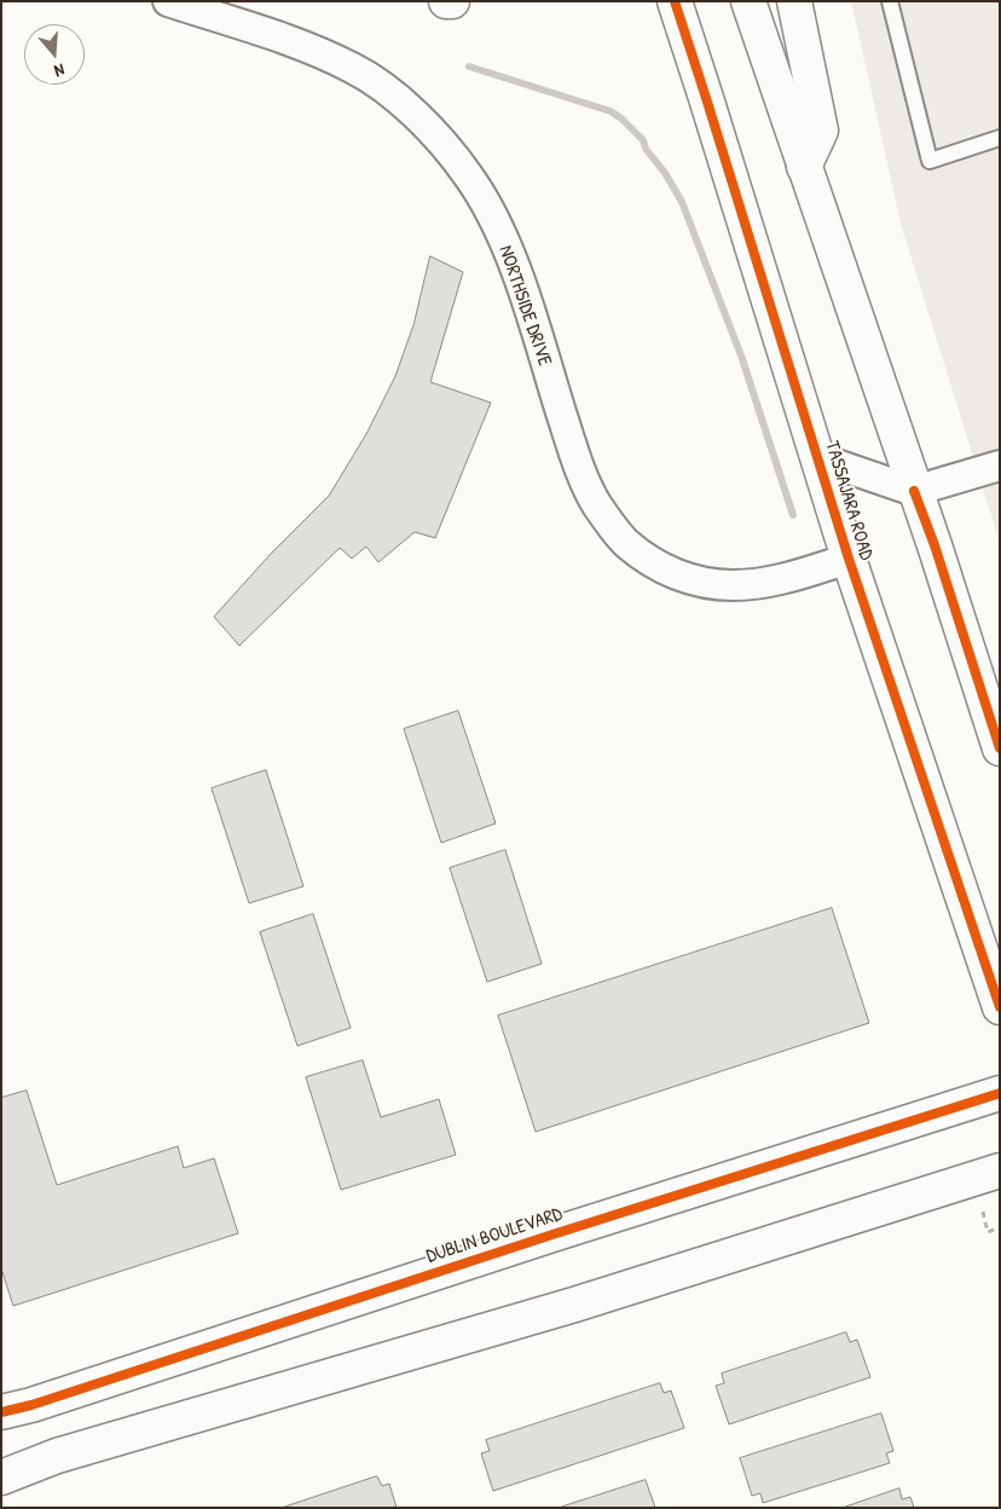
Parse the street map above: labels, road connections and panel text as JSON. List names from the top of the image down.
{
  "streets": {
    "main road": ["TASSAJARA ROAD", "DUBLIN BOULEVARD"],
    "street": ["NORTHSIDE DRIVE"]
  },
  "crossings": [
    ["NORTHSIDE DRIVE", "TASSAJARA ROAD"]
  ],
  "north": "bottom"
}
